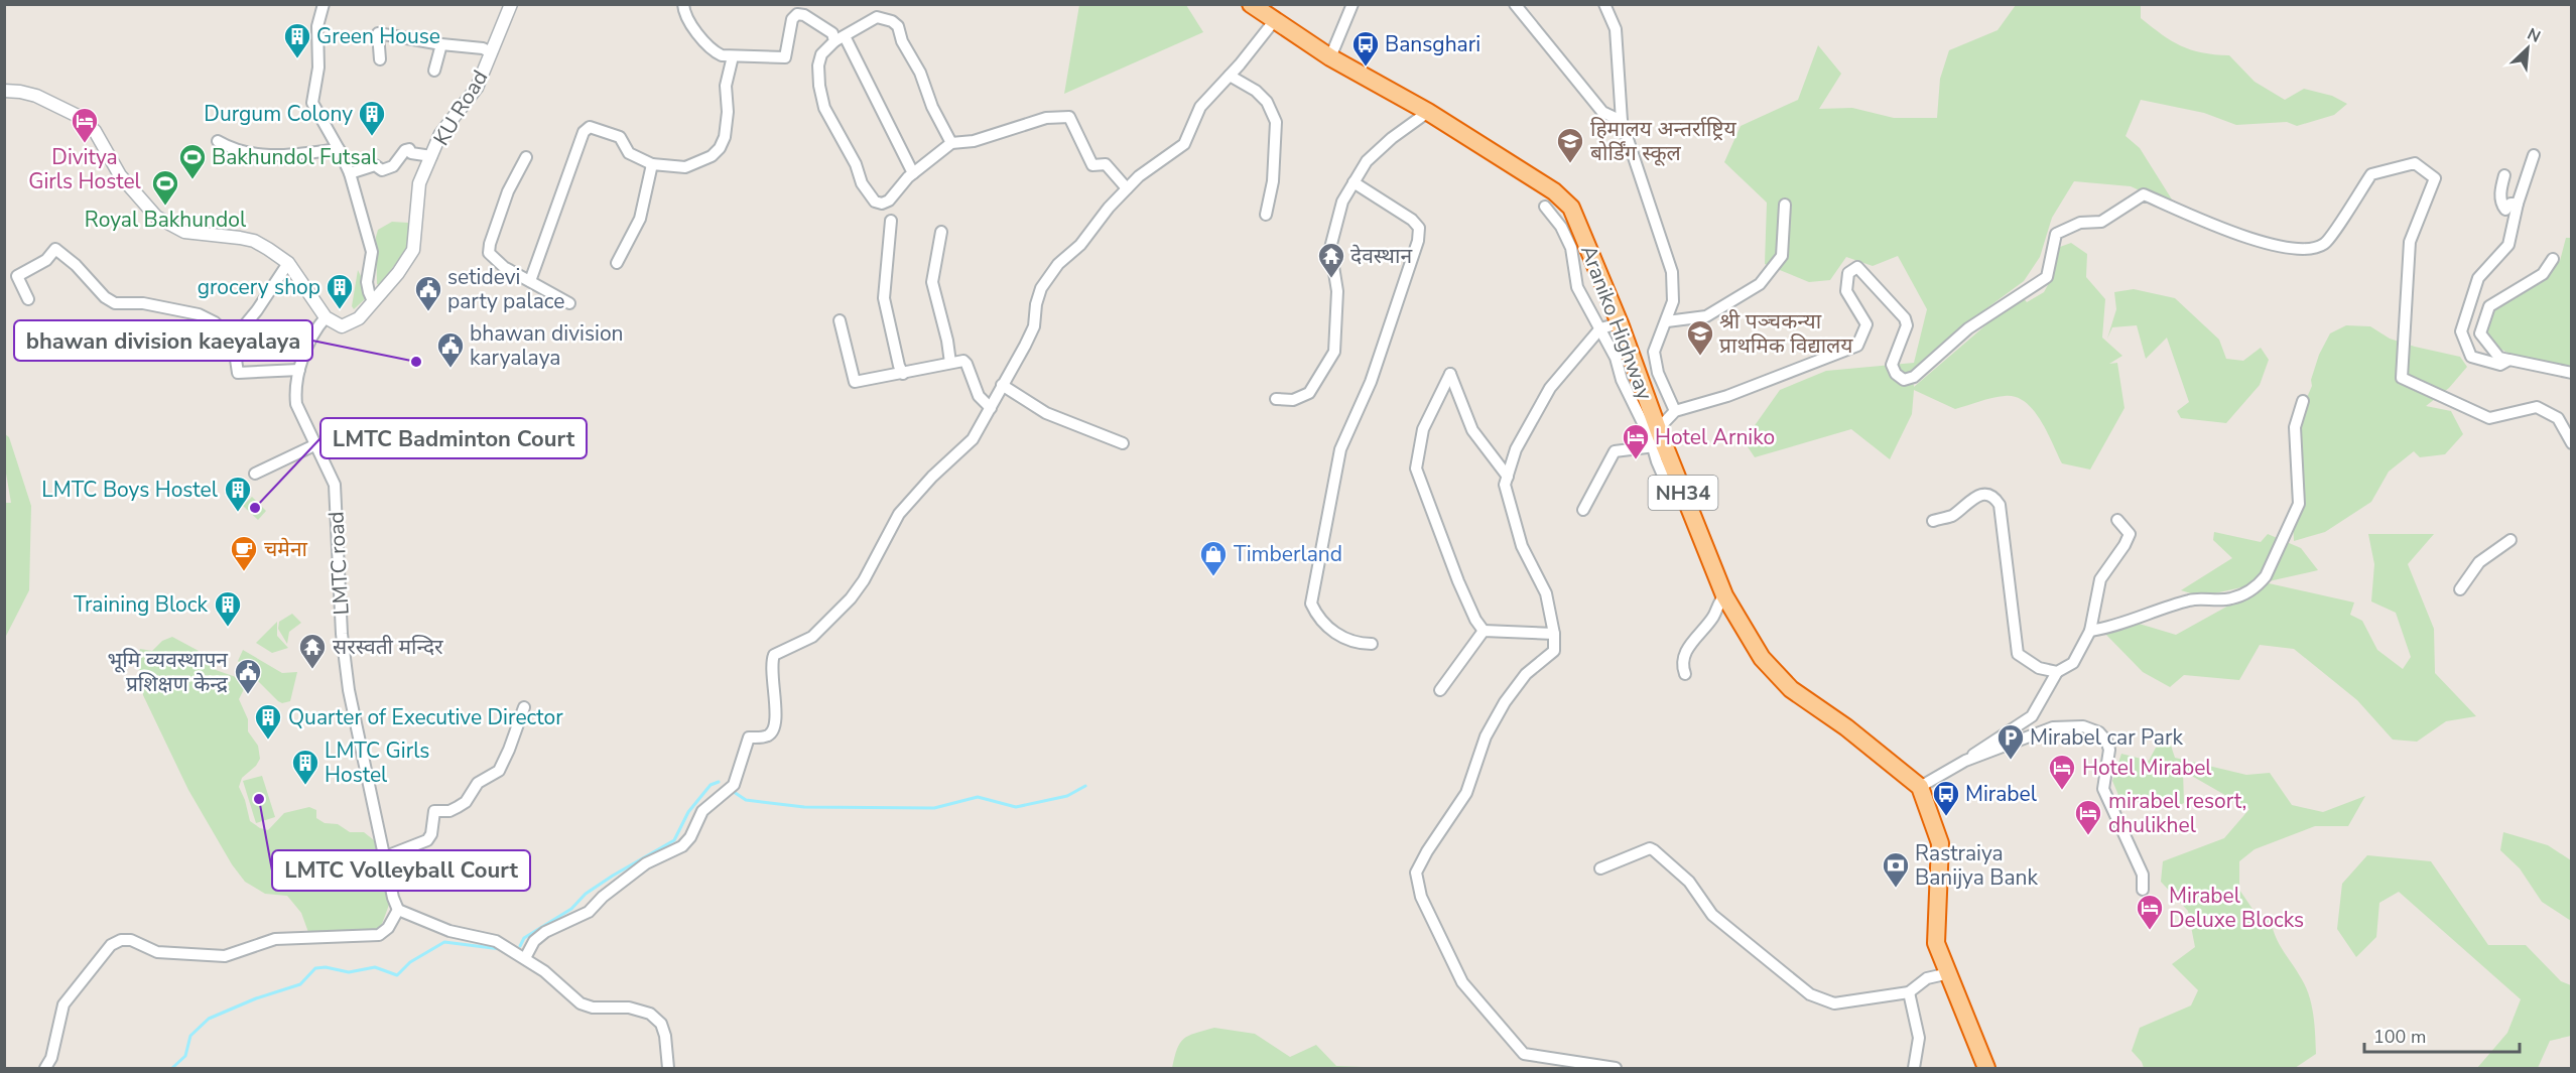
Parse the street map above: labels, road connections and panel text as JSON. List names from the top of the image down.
{
  "streets": {
    "highway": ["Araniko Highway", "NH34"],
    "street": ["KU Road", "LMTC road"]
  },
  "crossings": [
    ["KU Road", "LMTC road"]
  ],
  "places": {
    "building": [
      "Green House",
      "Durgum Colony",
      "grocery shop",
      "LMTC Boys Hostel",
      "Training Block",
      "Quarter of Executive Director",
      "LMTC Girls Hostel"
    ],
    "bus stop": ["Bansghari", "Mirabel"],
    "hotel": [
      "Divitya Girls Hostel",
      "Hotel Arniko",
      "Hotel Mirabel",
      "mirabel resort, dhulikhel",
      "Mirabel Deluxe Blocks"
    ],
    "school or university": ["हिमालय अन्तर्राष्ट्रिय बोर्डिंग स्कूल", "श्री पञ्चकन्या प्राथमिक विद्यालय"],
    "sports": ["Bakhundol Futsal", "Royal Bakhundol"],
    "temple": ["देवस्थान", "सरस्वती मन्दिर"],
    "public building": ["setidevi party palace", "bhawan division karyalaya", "भूमि व्यवस्थापन प्रशिक्षण केन्द्र"],
    "other": ["bhawan division kaeyalaya", "LMTC Badminton Court", "LMTC Volleyball Court"],
    "cafe": ["चमेना"],
    "shop": ["Timberland"],
    "parking": ["Mirabel car Park"],
    "bank": ["Rastraiya Banijya Bank"]
  },
  "scale_bar": "100 m",
  "north": "top right"
}
